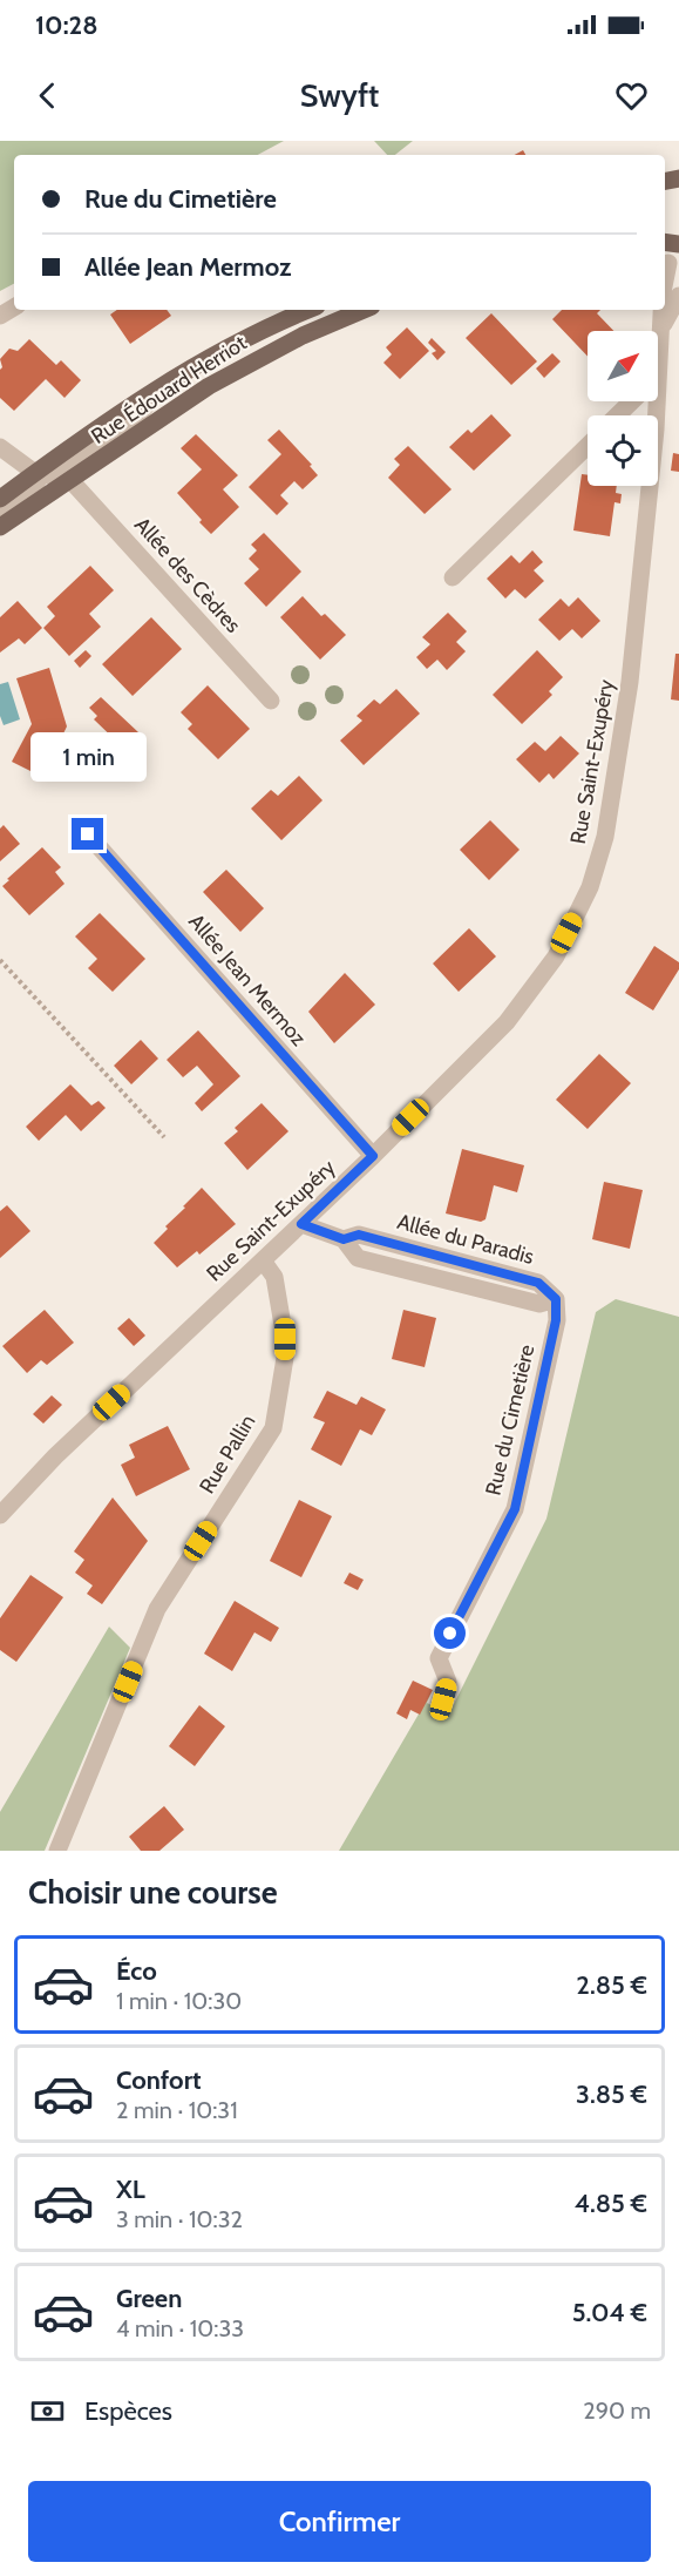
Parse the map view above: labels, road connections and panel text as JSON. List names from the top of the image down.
{
  "streets": {
    "main road": ["Rue Édouard Herriot"],
    "street": [
      "Allée des Cèdres",
      "Rue Saint-Exupéry",
      "Allée Jean Mermoz",
      "Allée du Paradis",
      "Rue du Cimetière",
      "Rue Pallin"
    ]
  },
  "crossings": [
    ["Rue Édouard Herriot", "Allée des Cèdres"],
    ["Rue Saint-Exupéry", "Allée Jean Mermoz"],
    ["Rue Saint-Exupéry", "Allée du Paradis"],
    ["Rue Saint-Exupéry", "Rue Pallin"],
    ["Allée du Paradis", "Rue du Cimetière"]
  ],
  "north": "top right",
  "page": {
    "status": "10:28",
    "header": "Swyft",
    "banner": ["Rue du Cimetière", "Allée Jean Mermoz"],
    "bubble": "1 min",
    "heading": "Choisir une course",
    "list": [
      {
        "name": "Éco",
        "note": "1 min · 10:30",
        "value": "2.85 €"
      },
      {
        "name": "Confort",
        "note": "2 min · 10:31",
        "value": "3.85 €"
      },
      {
        "name": "XL",
        "note": "3 min · 10:32",
        "value": "4.85 €"
      },
      {
        "name": "Green",
        "note": "4 min · 10:33",
        "value": "5.04 €"
      }
    ],
    "pay": ["Espèces", "290 m"],
    "buttons": "Confirmer"
  }
}
